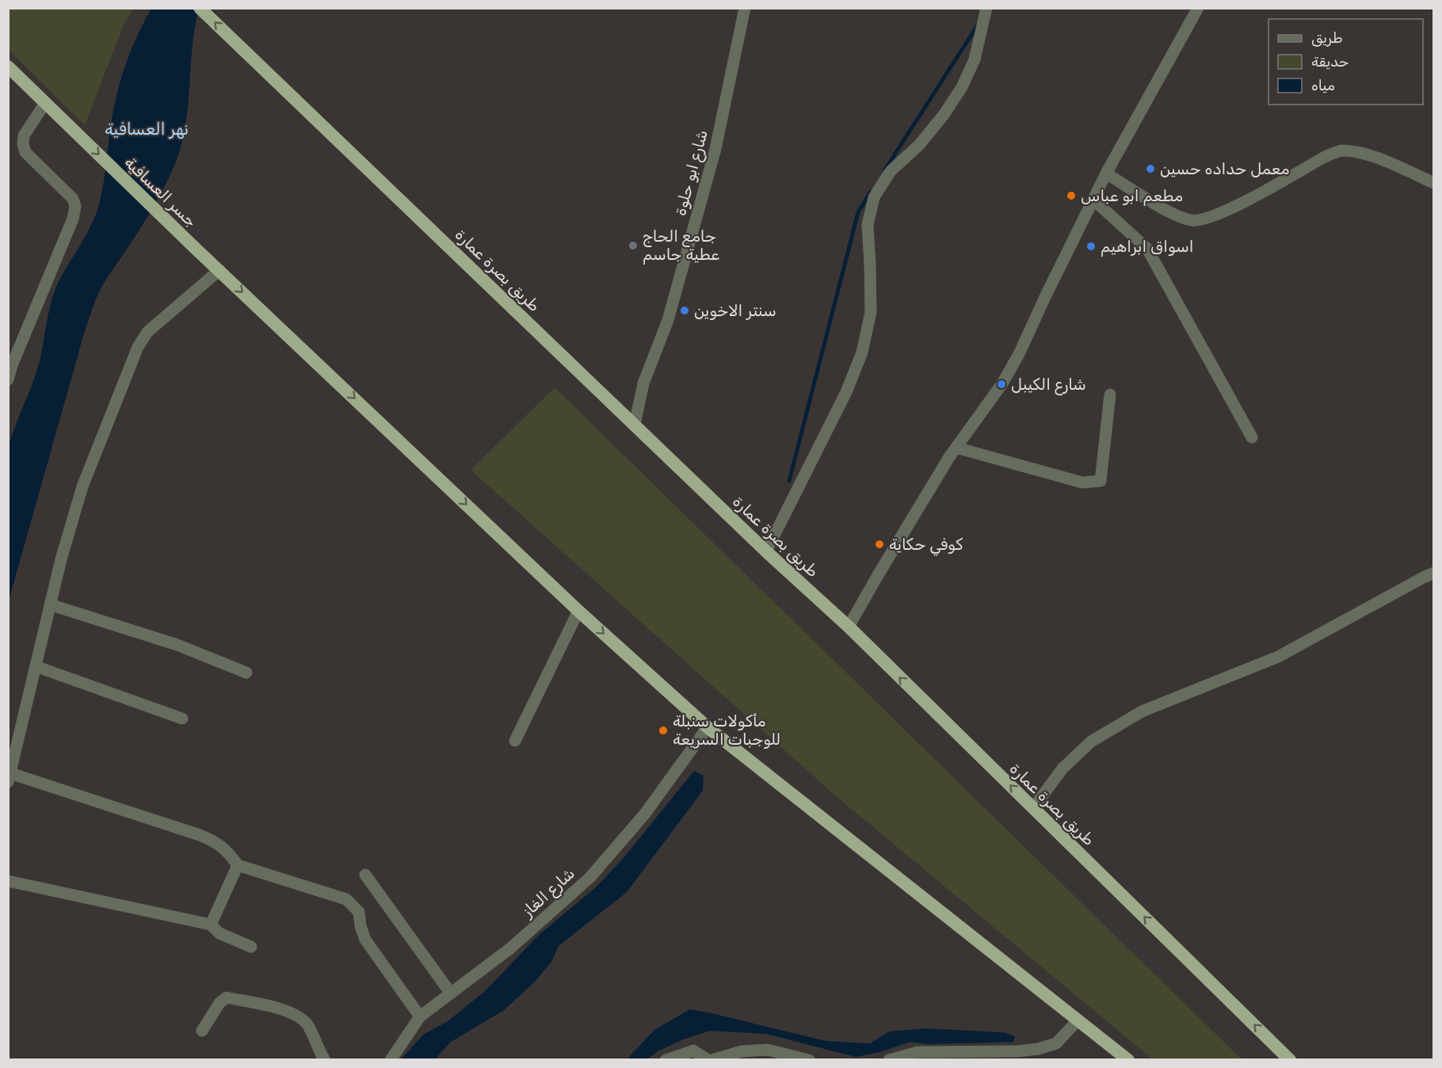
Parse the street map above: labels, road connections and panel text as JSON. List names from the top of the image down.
{
  "streets": {
    "highway": ["جسر العسافية", "طريق بصرة عمارة"],
    "street": ["شارع ابو حلوة", "شارع الغاز"]
  },
  "crossings": [
    ["شارع ابو حلوة", "طريق بصرة عمارة"]
  ],
  "one_way": ["جسر العسافية", "طريق بصرة عمارة"],
  "water": ["نهر العسافية"],
  "places": [
    "معمل حداده حسين",
    "مطعم ابو عباس",
    "جامع الحاج عطية جاسم",
    "اسواق ابراهيم",
    "سنتر الاخوين",
    "شارع الكيبل",
    "كوفي حكاية",
    "مأكولات سنبلة للوجبات السريعة"
  ],
  "legend": ["طريق", "حديقة", "مياه"]
}
